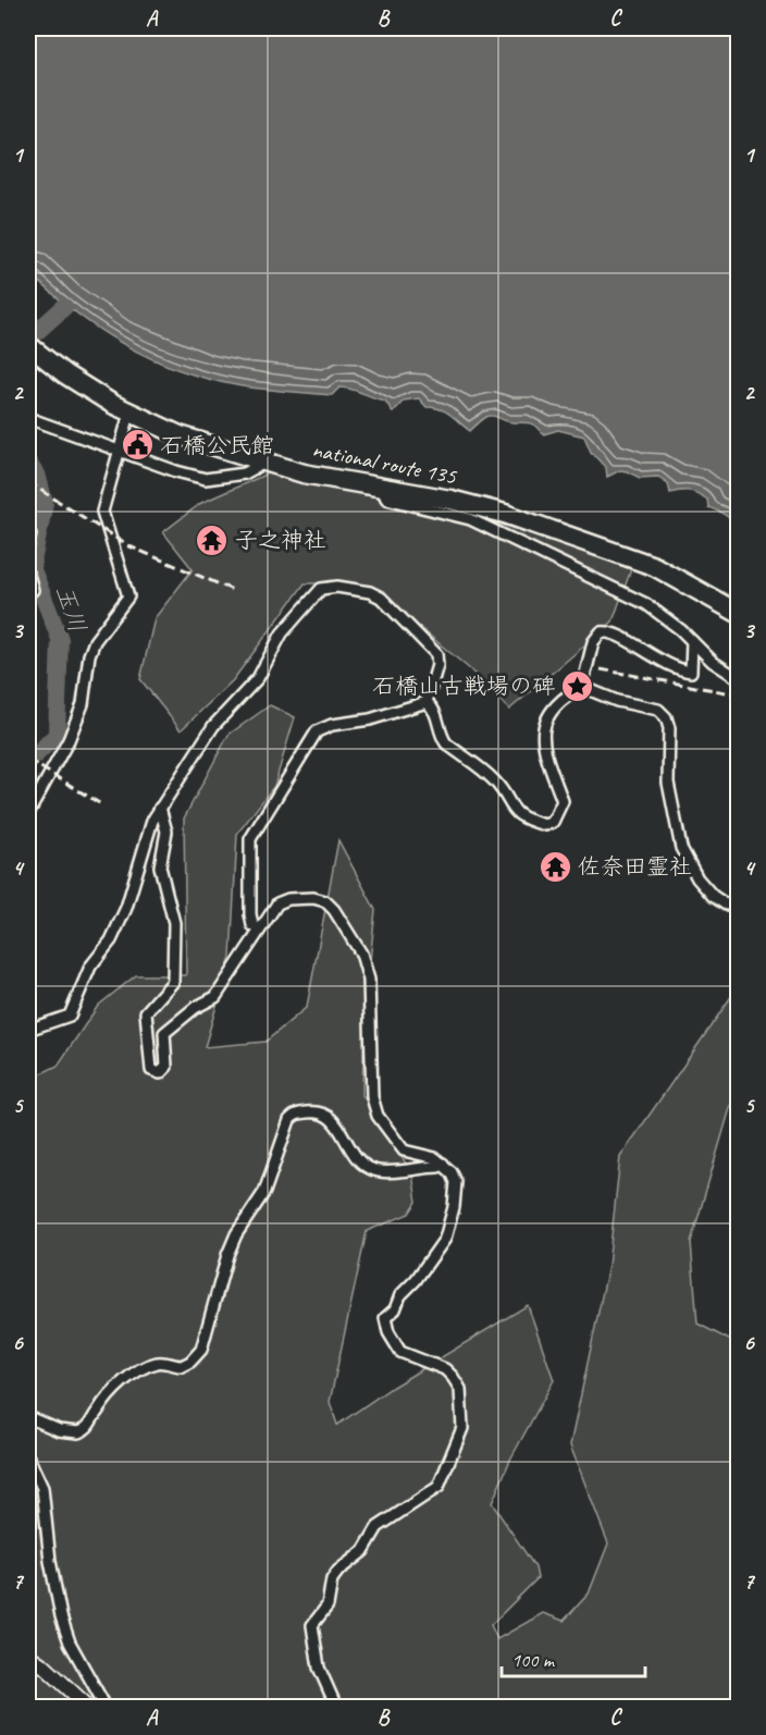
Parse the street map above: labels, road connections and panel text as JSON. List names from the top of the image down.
{
  "streets": {
    "highway": ["national route 135"]
  },
  "water": ["玉川"],
  "places": {
    "public building": ["石橋公民館"],
    "temple": ["子之神社", "佐奈田霊社"],
    "place": ["石橋山古戦場の碑"]
  },
  "scale_bar": "100 m",
  "grid": {
    "columns": ["A", "B", "C"],
    "rows": [
      "1",
      "2",
      "3",
      "4",
      "5",
      "6",
      "7"
    ]
  }
}
